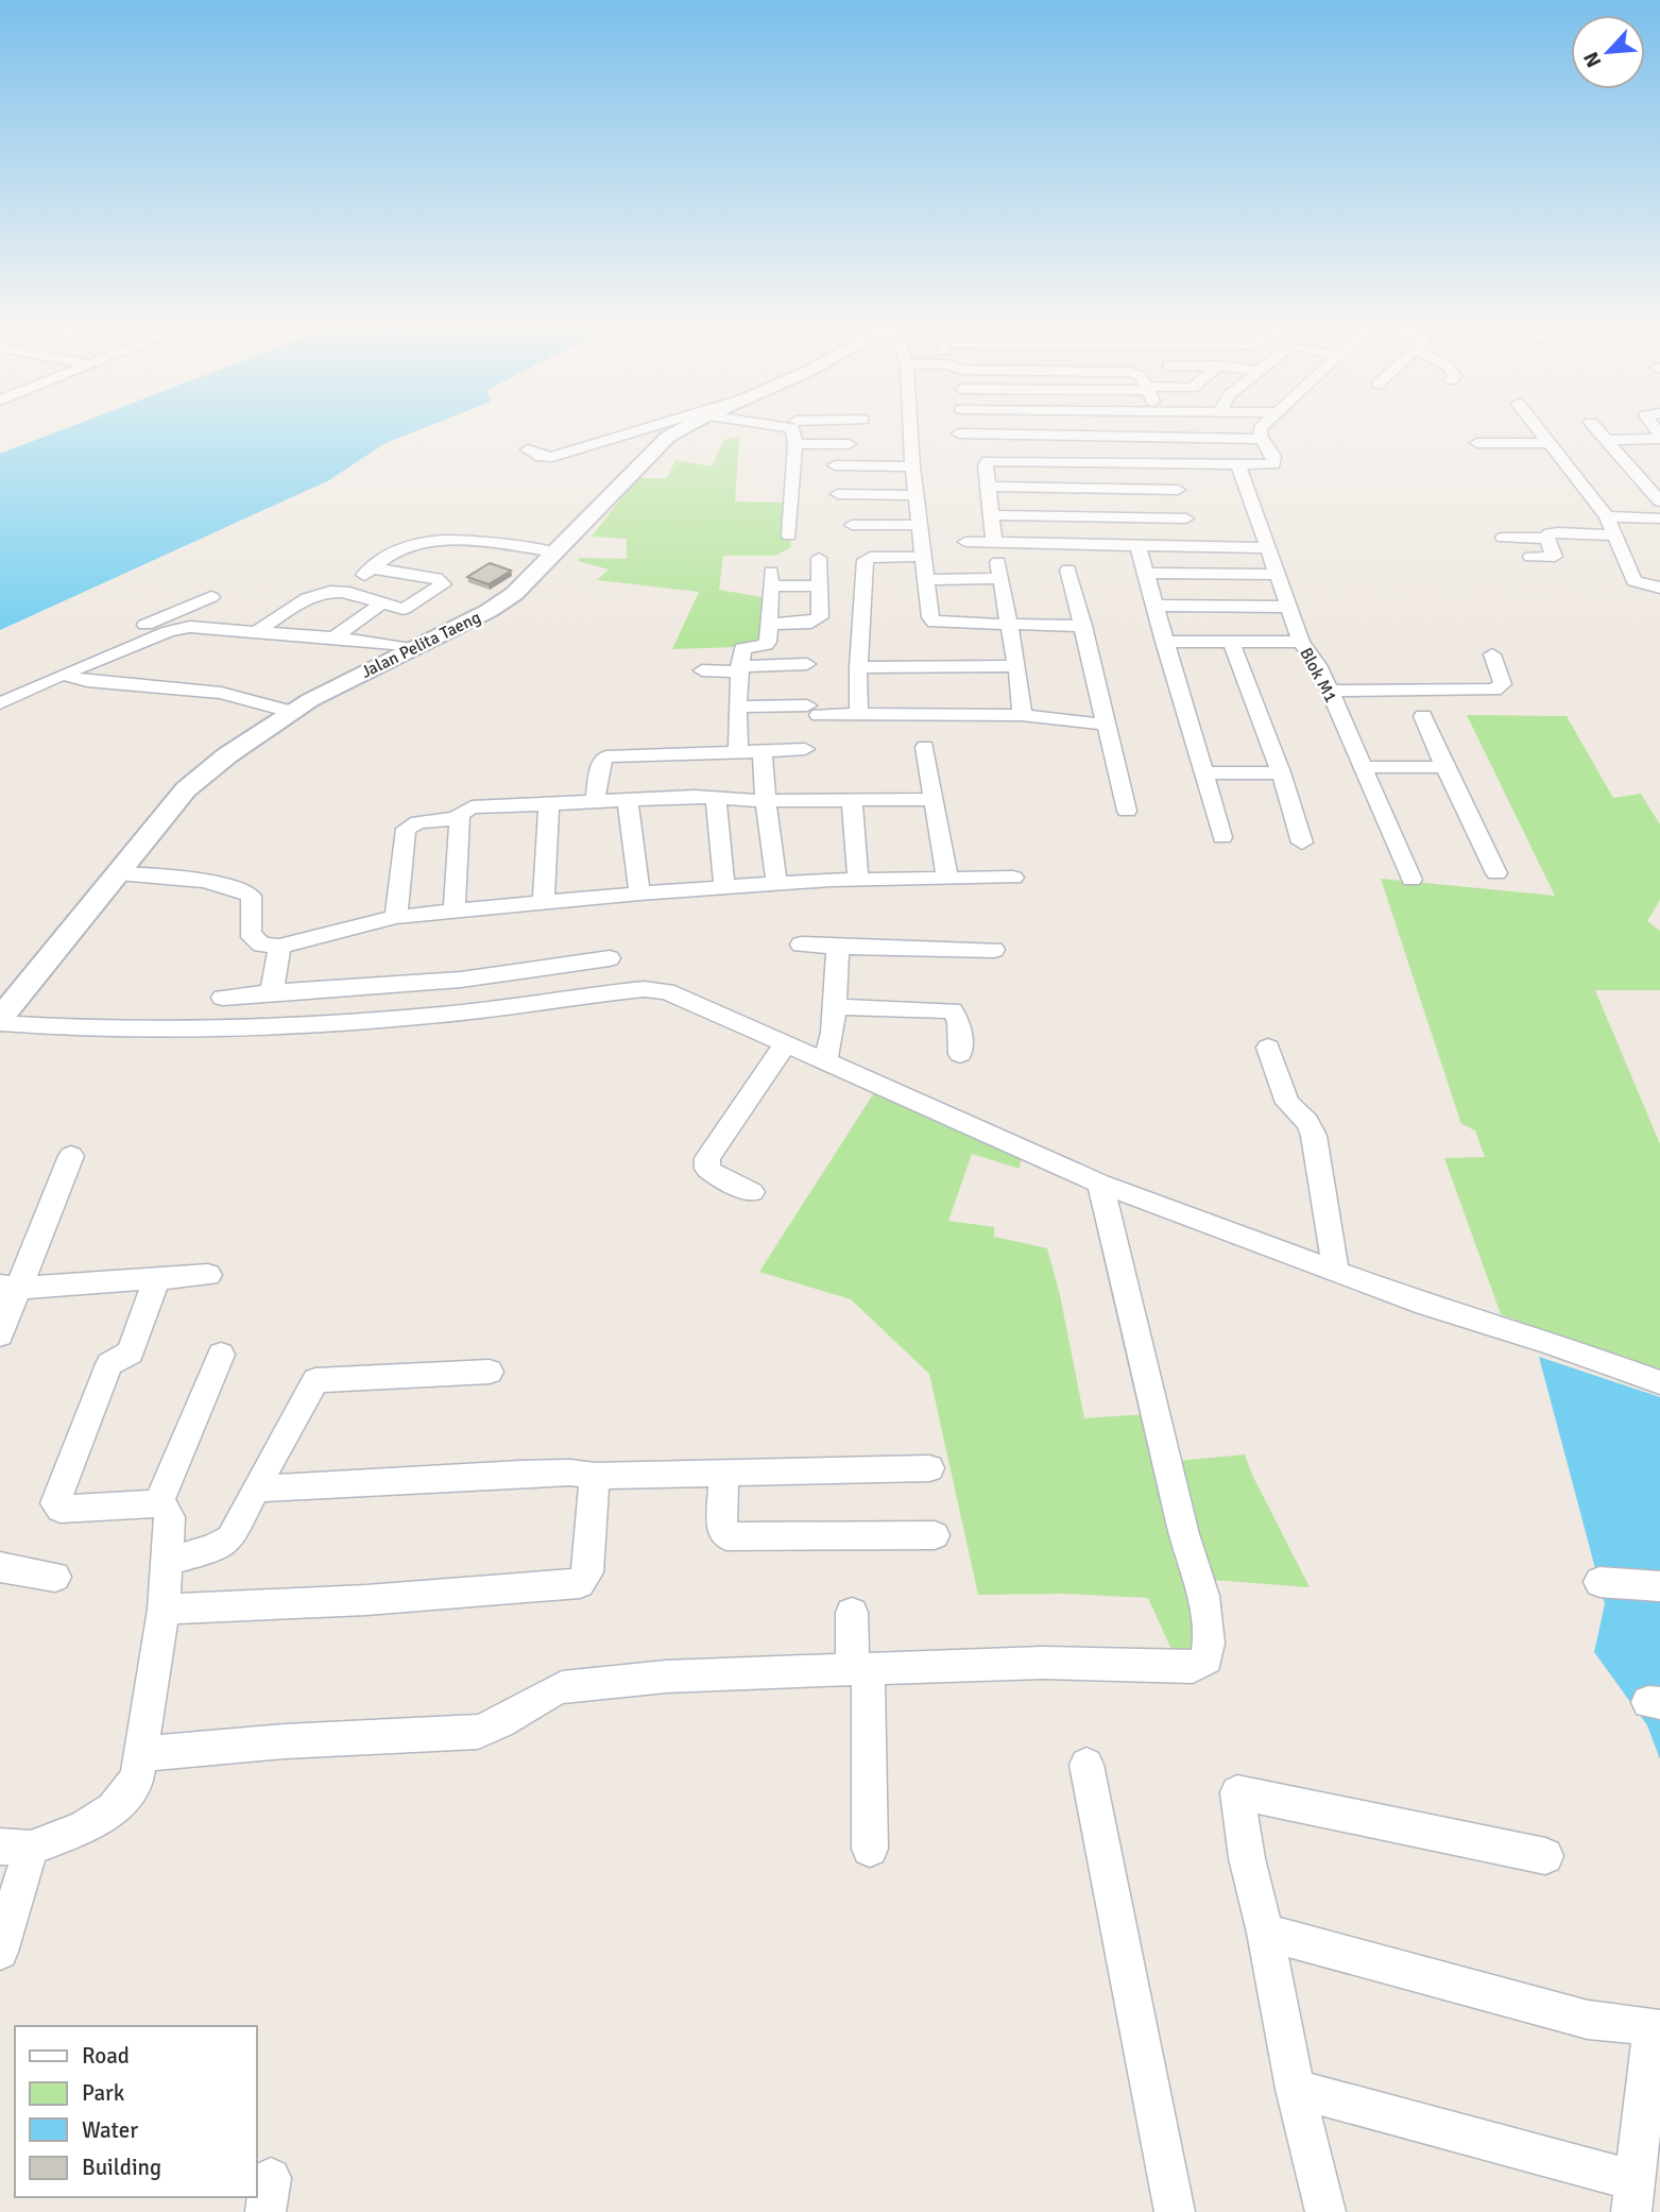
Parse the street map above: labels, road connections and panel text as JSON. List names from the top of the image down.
{
  "streets": {
    "street": ["Jalan Pelita Taeng", "Blok M1"]
  },
  "legend": [
    "Road",
    "Park",
    "Water",
    "Building"
  ],
  "north": "bottom left"
}
